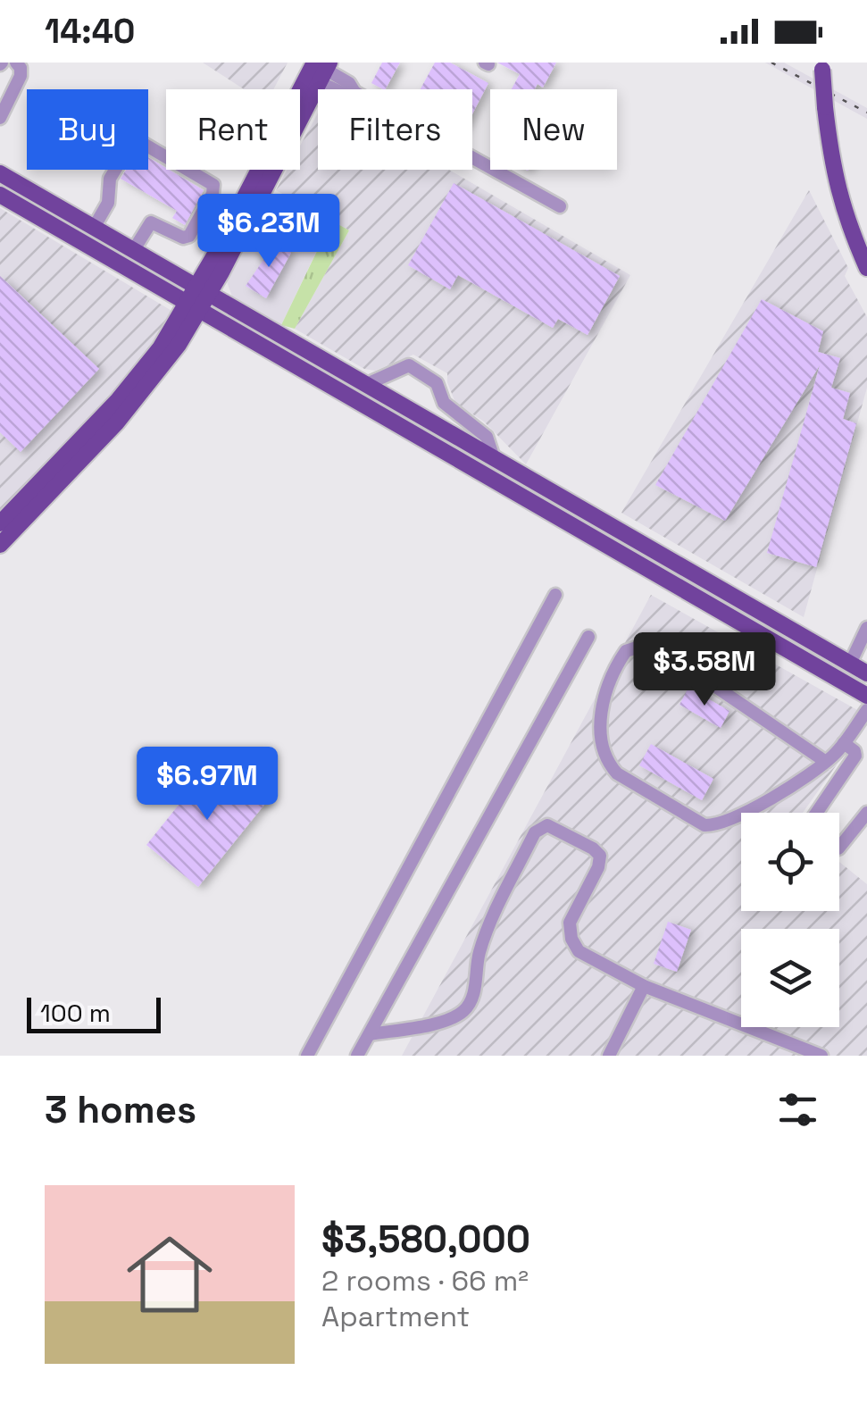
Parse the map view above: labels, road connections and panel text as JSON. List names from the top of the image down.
{
  "scale_bar": "100 m",
  "page": {
    "status": "14:40",
    "chip": [
      "Buy",
      "Rent",
      "Filters",
      "New"
    ],
    "price": ["$6.23M", "$3.58M", "$6.97M"],
    "scale": "100 m",
    "heading": "3 homes",
    "list": [
      {
        "name": "$3,580,000",
        "note": "2 rooms · 66 m² · Apartment"
      }
    ]
  }
}
